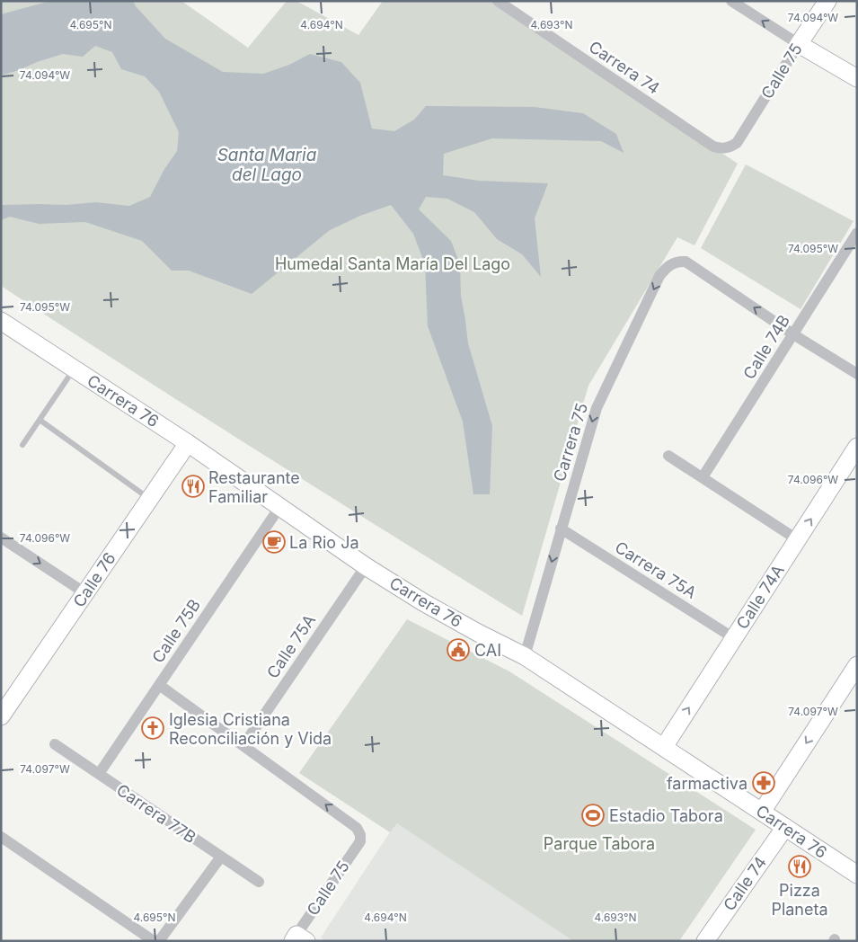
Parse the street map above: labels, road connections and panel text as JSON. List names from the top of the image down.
{
  "streets": {
    "street": [
      "Carrera 74",
      "Calle 75",
      "Calle 74B",
      "Carrera 76",
      "Carrera 75",
      "Carrera 75A",
      "Calle 76",
      "Calle 74A",
      "Calle 75B",
      "Calle 75A",
      "Carrera 77B",
      "Calle 74"
    ]
  },
  "crossings": [
    ["Carrera 74", "Calle 75"],
    ["Calle 75", "Calle 75A"],
    ["Calle 74B", "Carrera 75"],
    ["Carrera 76", "Carrera 75"],
    ["Carrera 76", "Calle 76"],
    ["Carrera 76", "Calle 74A"],
    ["Carrera 76", "Calle 75B"],
    ["Carrera 76", "Calle 75A"],
    ["Carrera 76", "Calle 74"],
    ["Carrera 75", "Carrera 75A"],
    ["Carrera 75A", "Calle 74A"],
    ["Calle 75B", "Carrera 77B"]
  ],
  "water": ["Santa Maria del Lago"],
  "parks": ["Humedal Santa María Del Lago", "Parque Tabora"],
  "places": {
    "restaurant": ["Restaurante Familiar", "Pizza Planeta"],
    "cafe": ["La Rio Ja"],
    "public building": ["CAI"],
    "church": ["Iglesia Cristiana Reconciliación y Vida"],
    "pharmacy": ["farmactiva"],
    "sports": ["Estadio Tabora"]
  },
  "coordinates": [
    "74.094°W",
    "4.695°N",
    "4.694°N",
    "4.693°N",
    "74.095°W",
    "74.096°W",
    "74.097°W"
  ]
}
